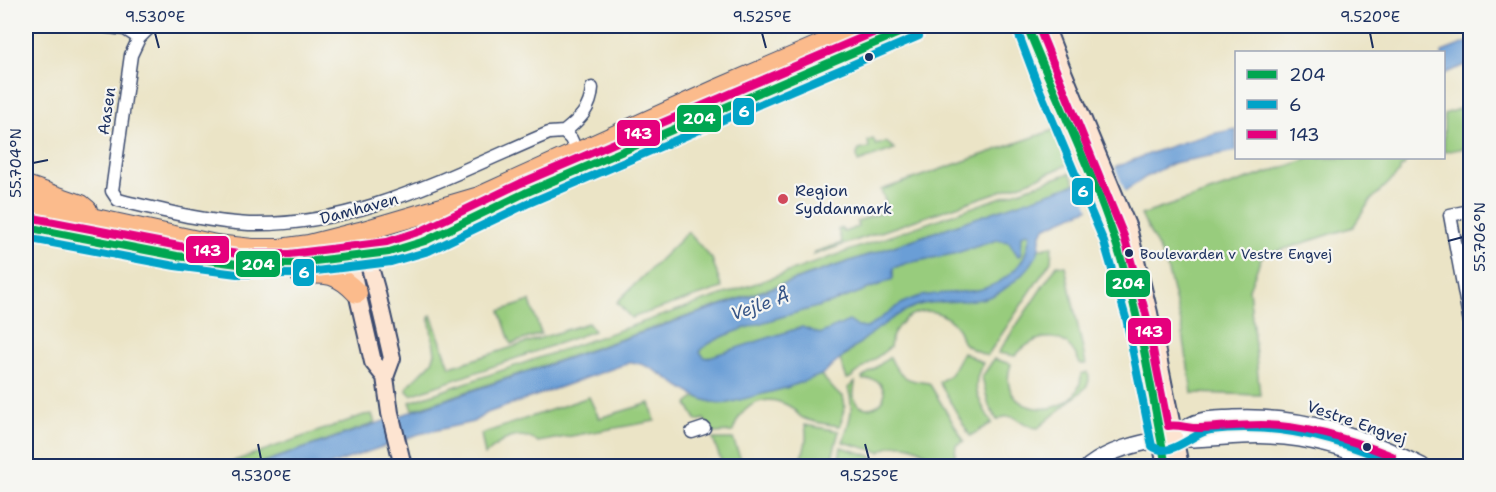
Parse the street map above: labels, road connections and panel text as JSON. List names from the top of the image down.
{
  "streets": {
    "main road": ["Damhaven"],
    "street": ["Aasen", "Vestre Engvej"]
  },
  "crossings": [
    ["Aasen", "Damhaven"]
  ],
  "water": ["Vejle Å"],
  "places": ["Region Syddanmark", "Boulevarden v Vestre Engvej"],
  "lines": ["transit line 204", "transit line 143", "transit line 6"],
  "legend": ["204", "6", "143"],
  "coordinates": [
    "9.530°E",
    "9.525°E",
    "9.520°E",
    "55.704°N",
    "55.706°N"
  ]
}
